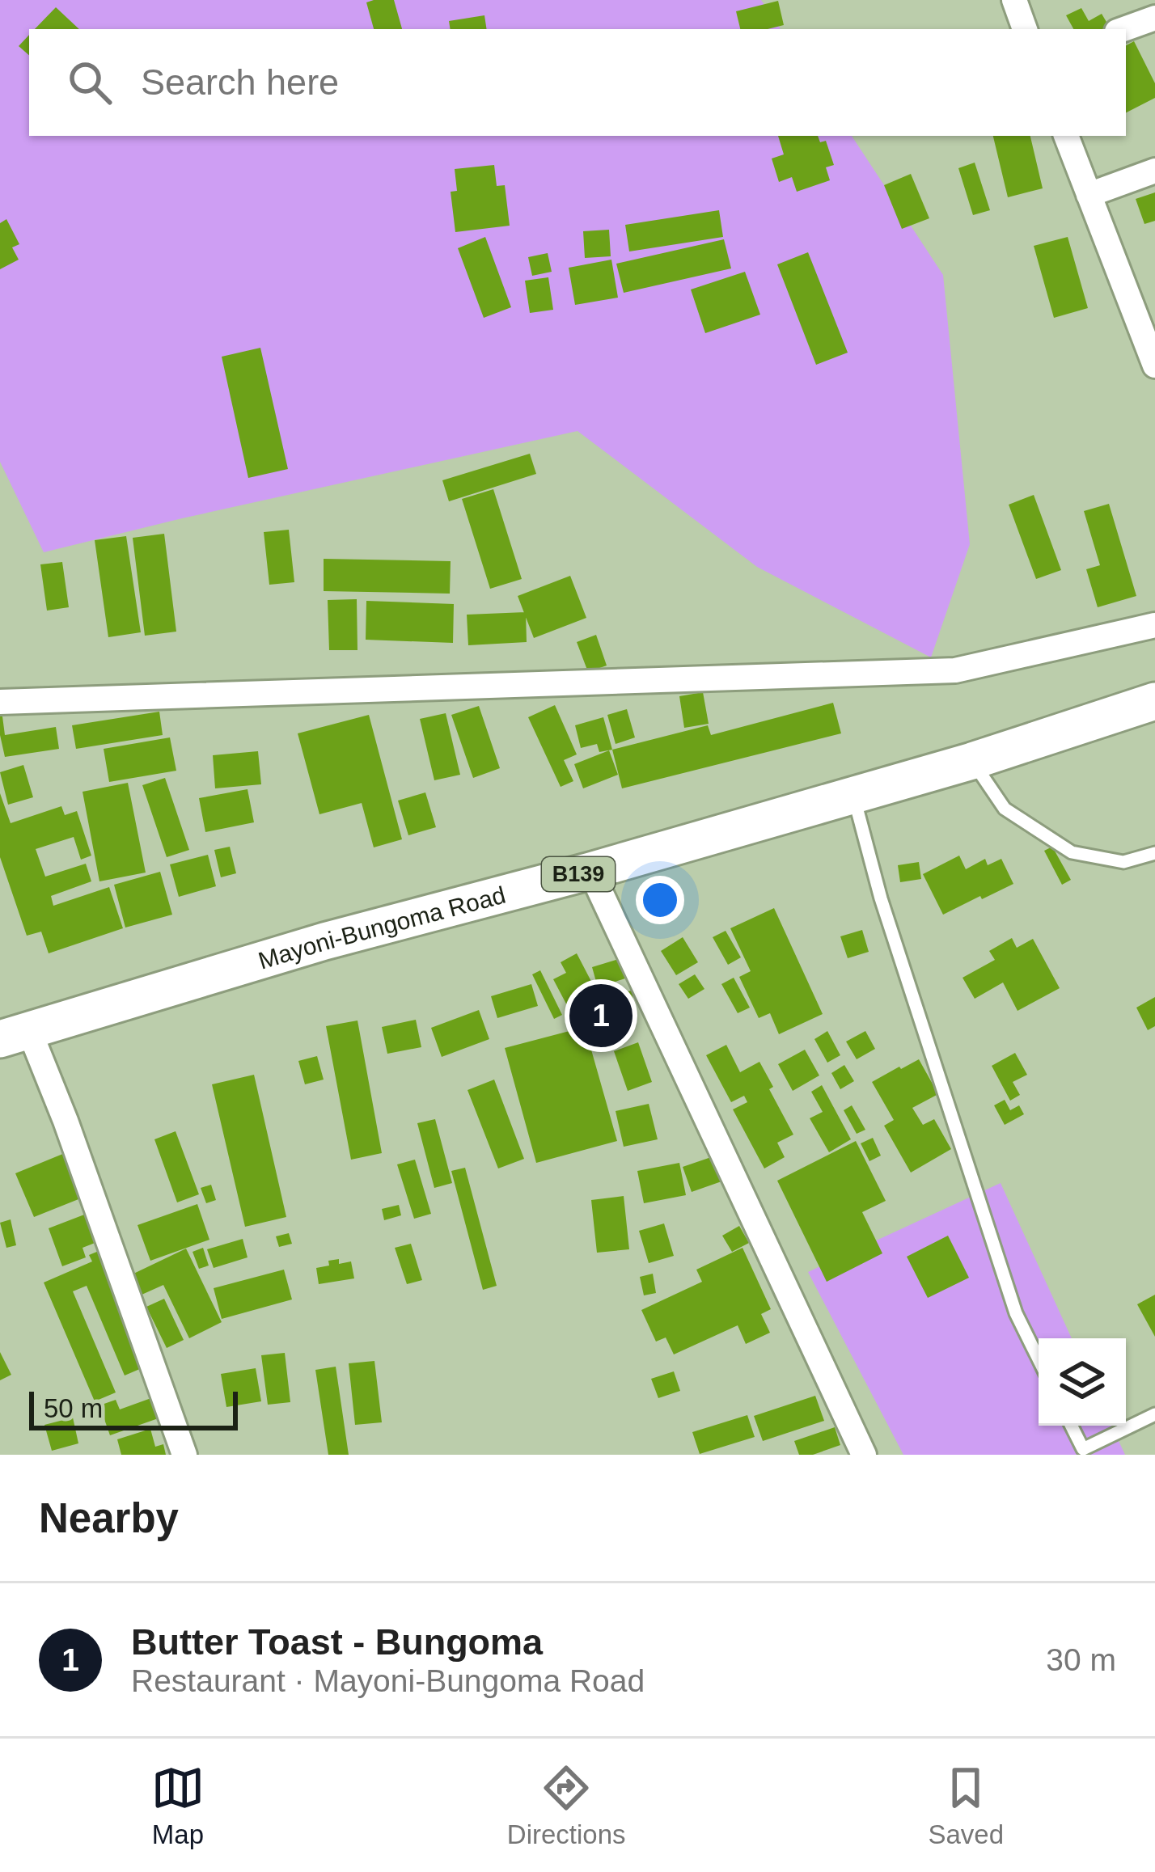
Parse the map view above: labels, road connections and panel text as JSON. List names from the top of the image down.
{
  "streets": {
    "main road": ["B139", "Mayoni-Bungoma Road"]
  },
  "scale_bar": "50 m",
  "page": {
    "search": "Search here",
    "pins": "1",
    "scale": "50 m",
    "heading": "Nearby",
    "list": [
      {
        "mark": "1",
        "name": "Butter Toast - Bungoma",
        "note": "Restaurant · Mayoni-Bungoma Road",
        "value": "30 m"
      }
    ],
    "nav": ["Map", "Directions", "Saved"]
  }
}
